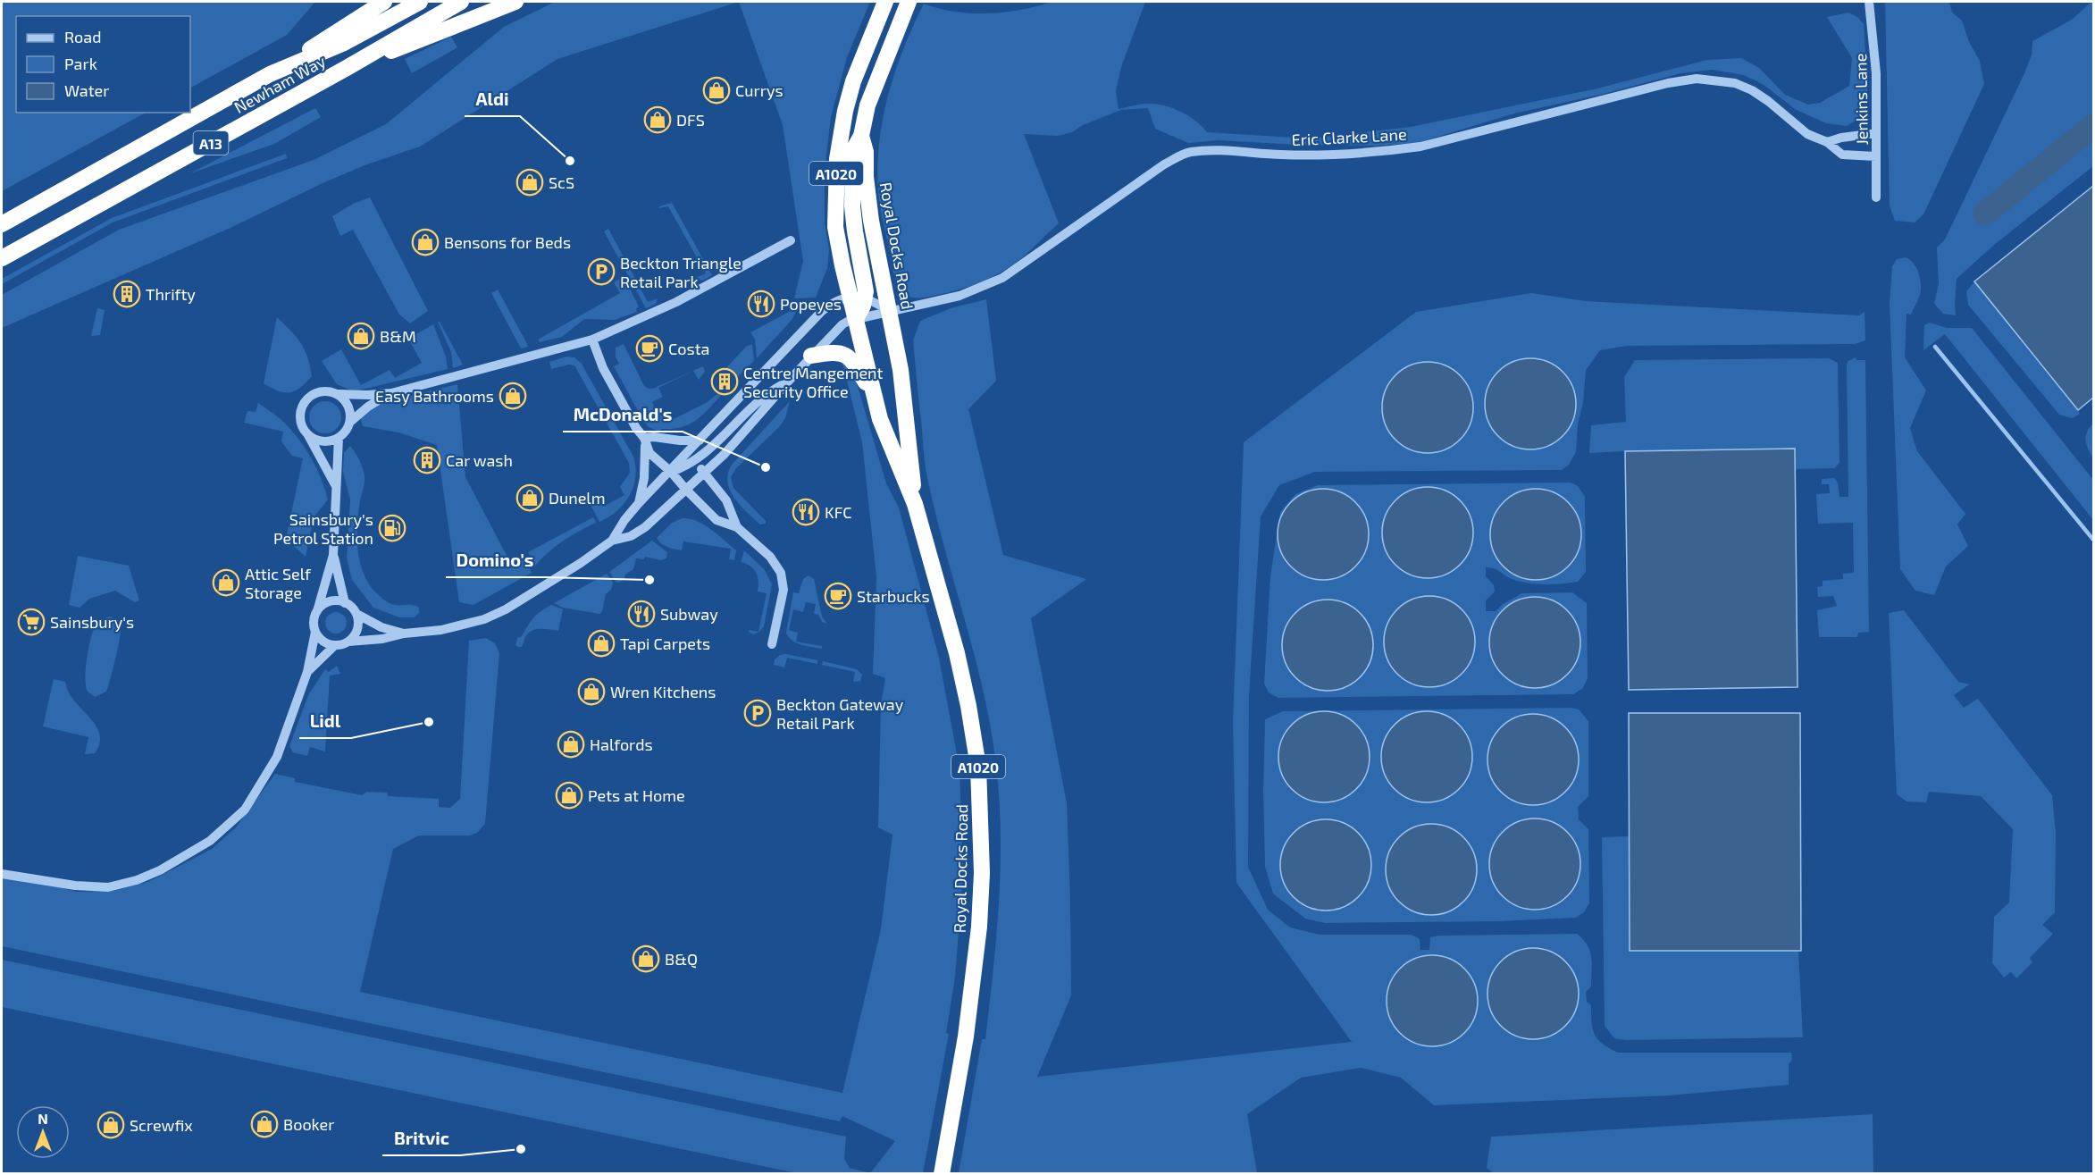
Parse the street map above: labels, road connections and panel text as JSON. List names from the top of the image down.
{
  "streets": {
    "highway": [
      "Newham Way",
      "A13",
      "A1020",
      "Royal Docks Road"
    ],
    "street": ["Jenkins Lane", "Eric Clarke Lane"]
  },
  "crossings": [
    ["Newham Way", "A13"],
    ["Jenkins Lane", "Eric Clarke Lane"],
    ["Eric Clarke Lane", "Royal Docks Road"],
    ["A1020", "Royal Docks Road"]
  ],
  "places": {
    "shop": [
      "Currys",
      "DFS",
      "ScS",
      "Bensons for Beds",
      "B&M",
      "Easy Bathrooms",
      "Dunelm",
      "Attic Self Storage",
      "Tapi Carpets",
      "Wren Kitchens",
      "Halfords",
      "Pets at Home",
      "B&Q",
      "Booker",
      "Screwfix"
    ],
    "other": [
      "Aldi",
      "McDonald's",
      "Domino's",
      "Lidl",
      "Britvic"
    ],
    "parking": ["Beckton Triangle Retail Park", "Beckton Gateway Retail Park"],
    "building": ["Thrifty", "Centre Mangement Security Office", "Car wash"],
    "restaurant": ["Popeyes", "KFC", "Subway"],
    "cafe": ["Costa", "Starbucks"],
    "fuel station": ["Sainsbury's Petrol Station"],
    "supermarket": ["Sainsbury's"]
  },
  "legend": ["Road", "Park", "Water"],
  "north": "top"
}
